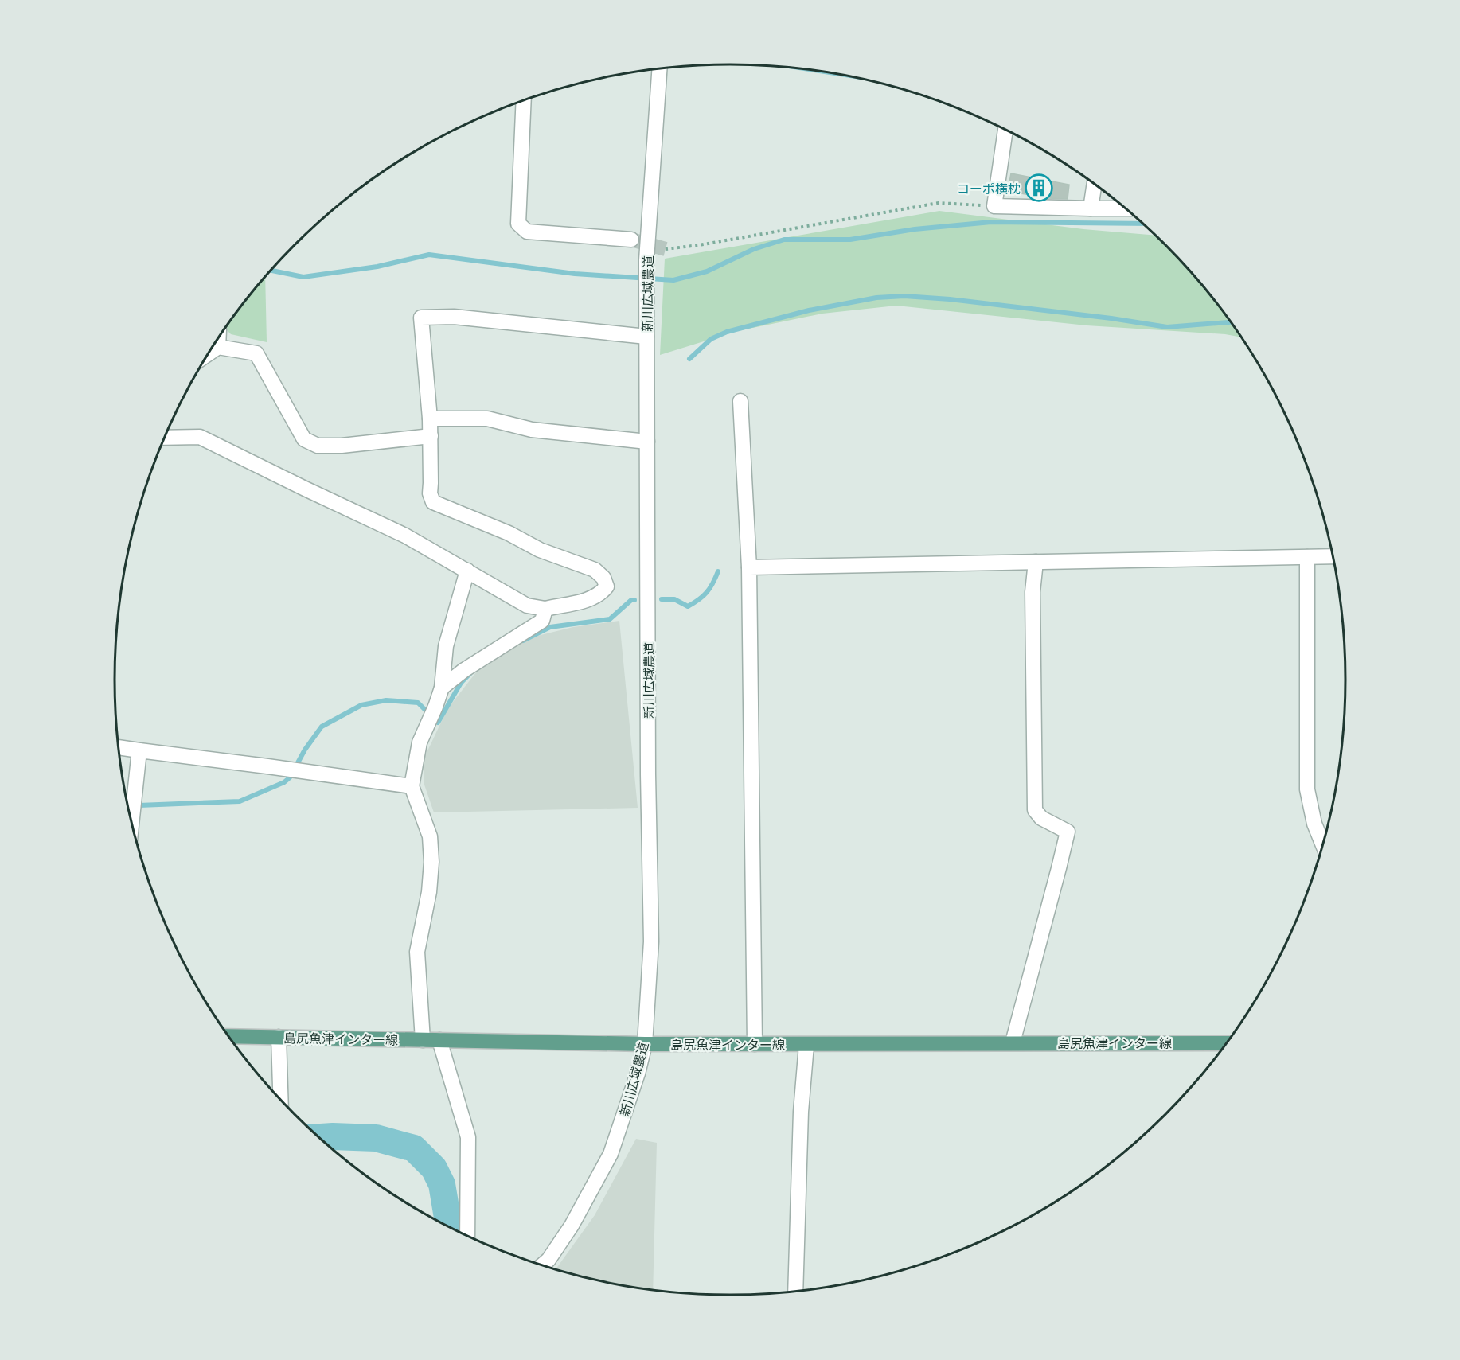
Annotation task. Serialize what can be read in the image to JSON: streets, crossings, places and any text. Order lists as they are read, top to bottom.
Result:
{
  "streets": {
    "main road": ["島尻魚津インター線"],
    "street": ["新川広域農道"]
  },
  "crossings": [
    ["新川広域農道", "島尻魚津インター線"]
  ],
  "places": {
    "building": ["コーポ横枕"]
  }
}
